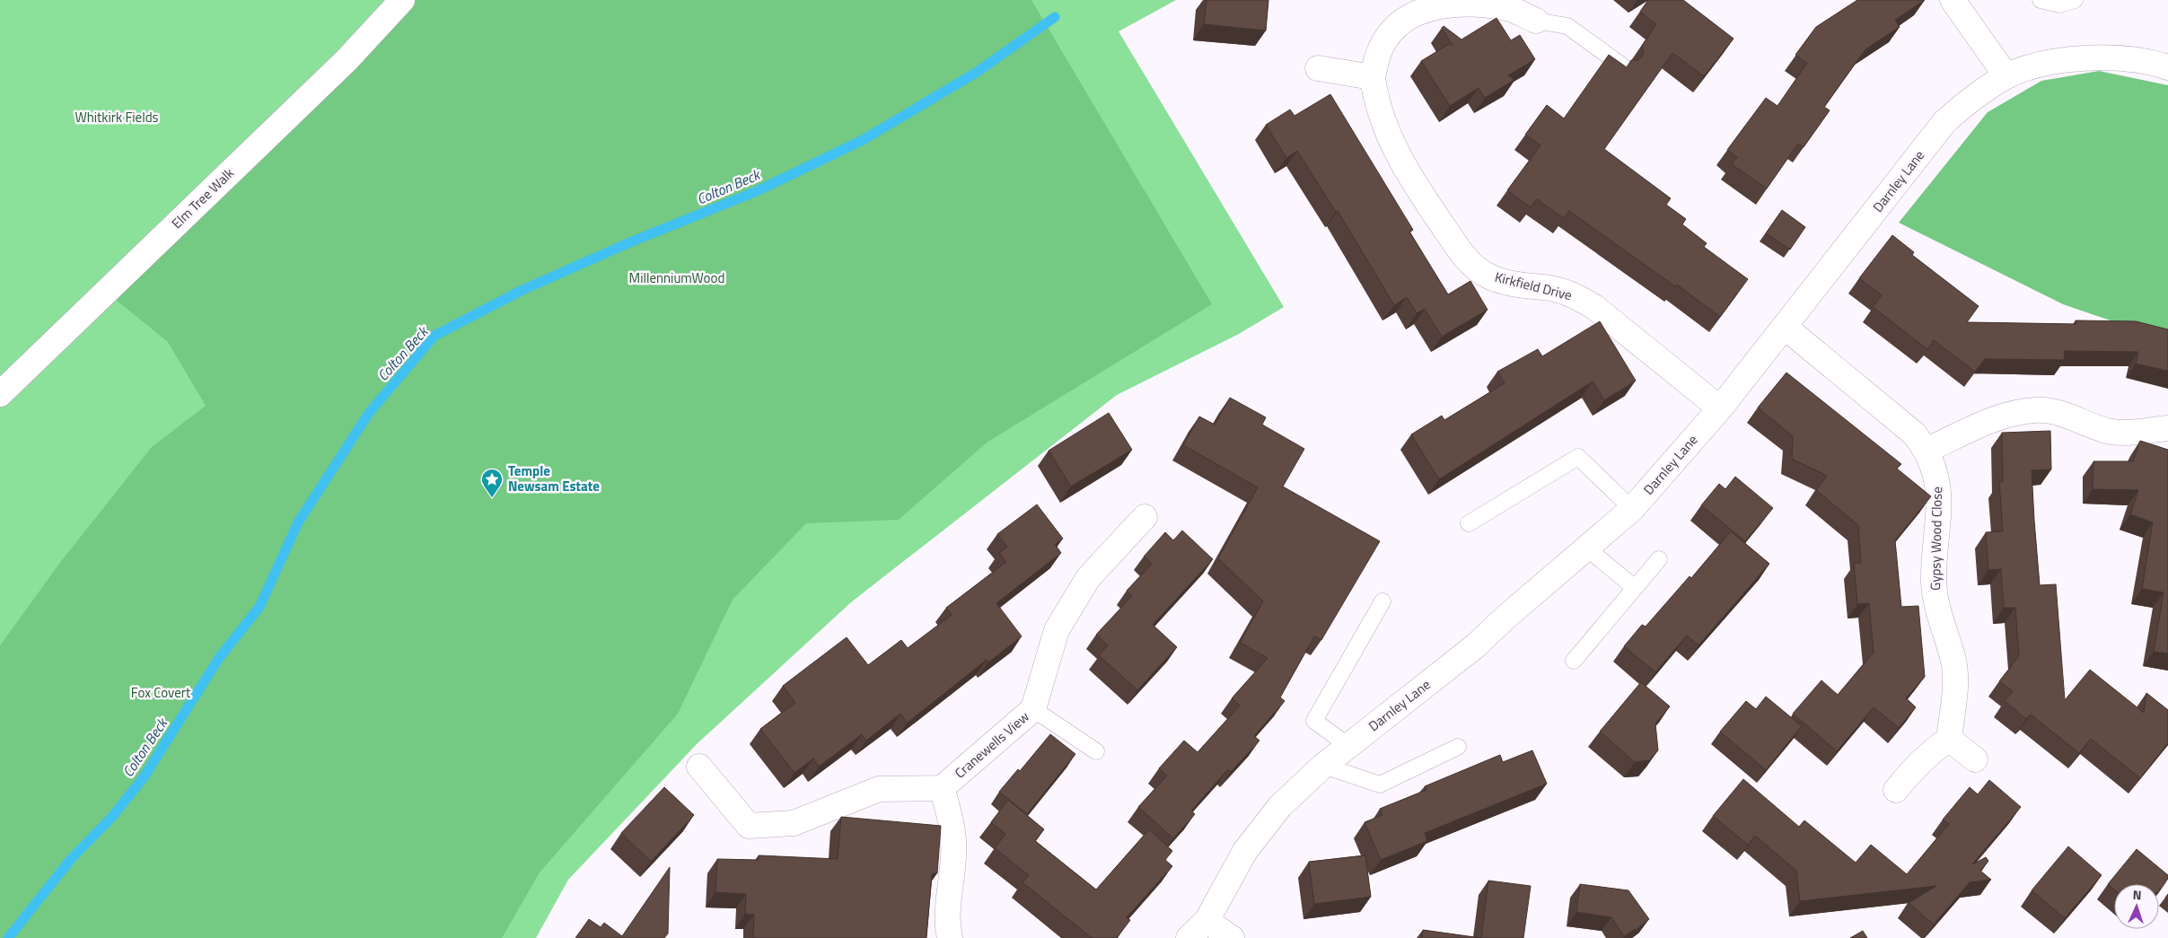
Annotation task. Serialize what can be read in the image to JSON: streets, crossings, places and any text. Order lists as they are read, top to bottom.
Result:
{
  "streets": {
    "street": [
      "Darnley Lane",
      "Elm Tree Walk",
      "Kirkfield Drive",
      "Gypsy Wood Close",
      "Cranewells View"
    ]
  },
  "crossings": [
    ["Darnley Lane", "Kirkfield Drive"],
    ["Darnley Lane", "Gypsy Wood Close"]
  ],
  "water": ["Colton Beck"],
  "parks": ["Whitkirk Fields", "MillenniumWood", "Fox Covert"],
  "places": {
    "place": ["Temple Newsam Estate"]
  },
  "north": "top"
}
